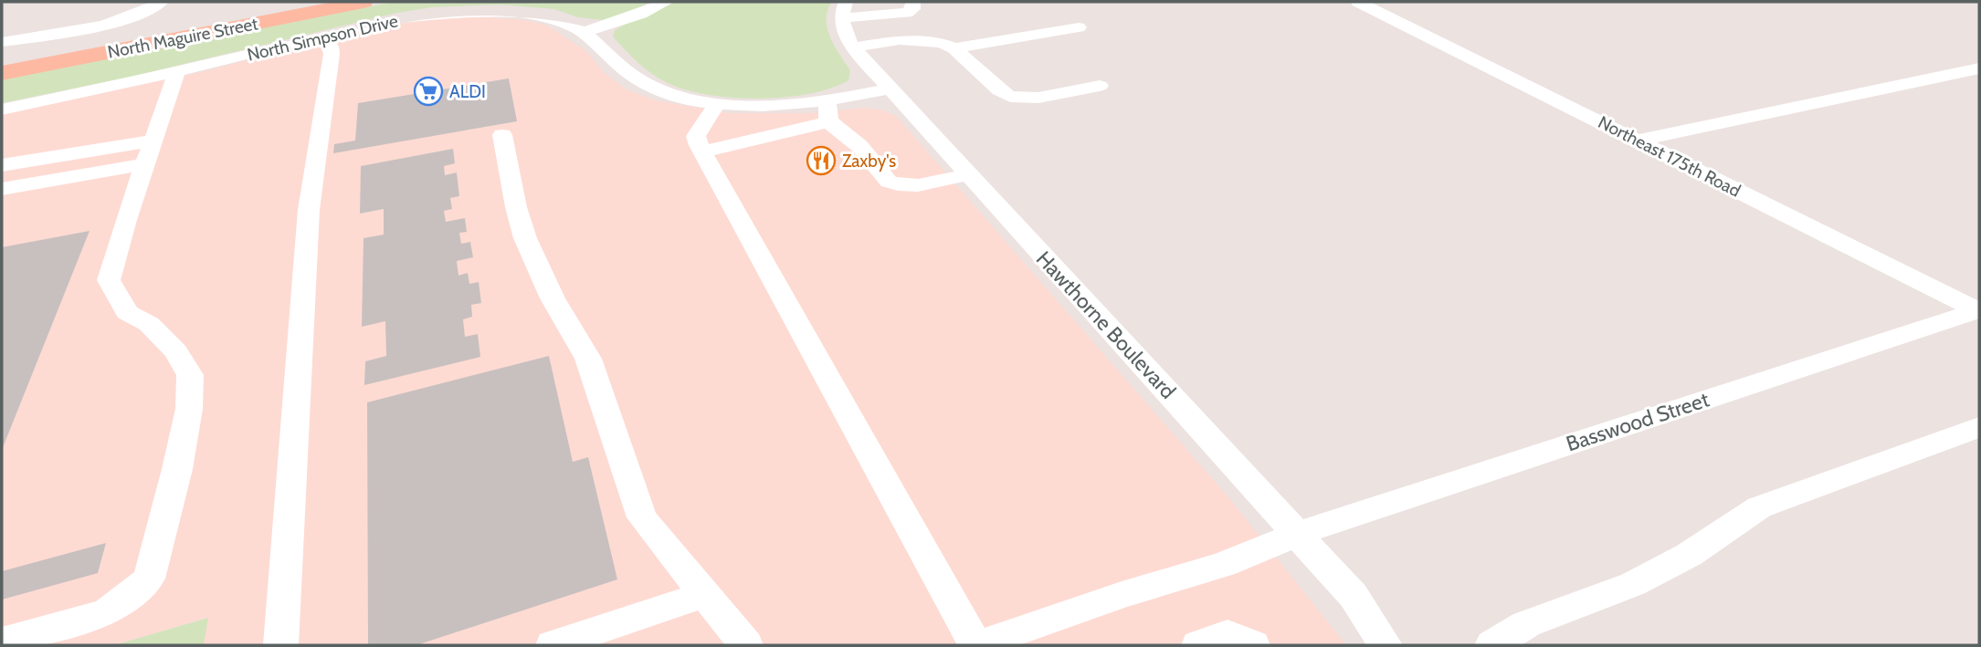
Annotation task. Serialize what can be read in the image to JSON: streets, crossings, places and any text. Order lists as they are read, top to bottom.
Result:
{
  "streets": {
    "main road": ["North Maguire Street"],
    "street": [
      "North Simpson Drive",
      "Northeast 175th Road",
      "Hawthorne Boulevard",
      "Basswood Street"
    ]
  },
  "crossings": [
    ["North Simpson Drive", "Hawthorne Boulevard"],
    ["Northeast 175th Road", "Basswood Street"],
    ["Hawthorne Boulevard", "Basswood Street"]
  ],
  "places": {
    "supermarket": ["ALDI"],
    "restaurant": ["Zaxby's"]
  }
}
